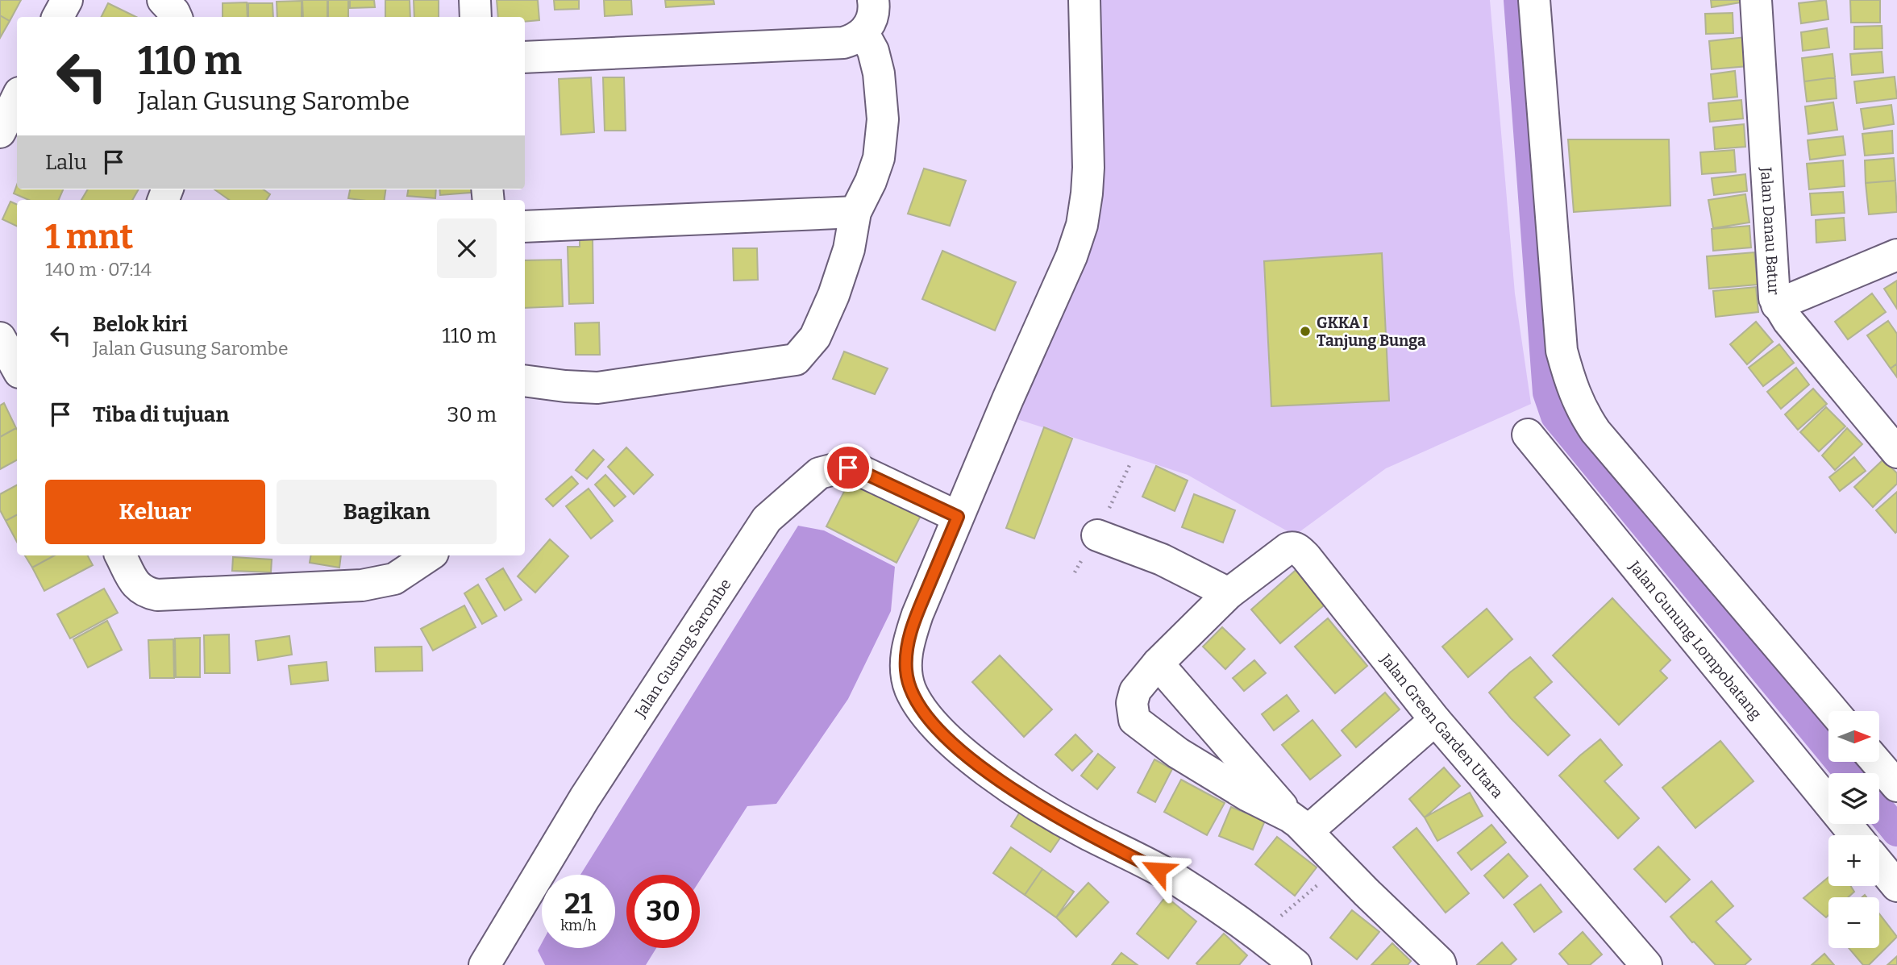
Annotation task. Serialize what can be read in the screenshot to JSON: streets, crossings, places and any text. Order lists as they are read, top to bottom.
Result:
{
  "streets": {
    "street": [
      "Jalan Danau Batur",
      "Jalan Gunung Lompobatang",
      "Jalan Gusung Sarombe",
      "Jalan Green Garden Utara"
    ]
  },
  "places": ["GKKA I Tanjung Bunga"],
  "north": "right",
  "page": {
    "turn": ["110 m", "Jalan Gusung Sarombe"],
    "then": "Lalu",
    "heading": ["1 mnt", "140 m · 07:14"],
    "list": [
      {
        "name": "Belok kiri",
        "note": "Jalan Gusung Sarombe",
        "value": "110 m"
      },
      {
        "name": "Tiba di tujuan",
        "value": "30 m"
      }
    ],
    "buttons": ["Keluar", "Bagikan"],
    "map_buttons": ["+", "−"],
    "speed": "21 km/h",
    "limit": "30"
  }
}
